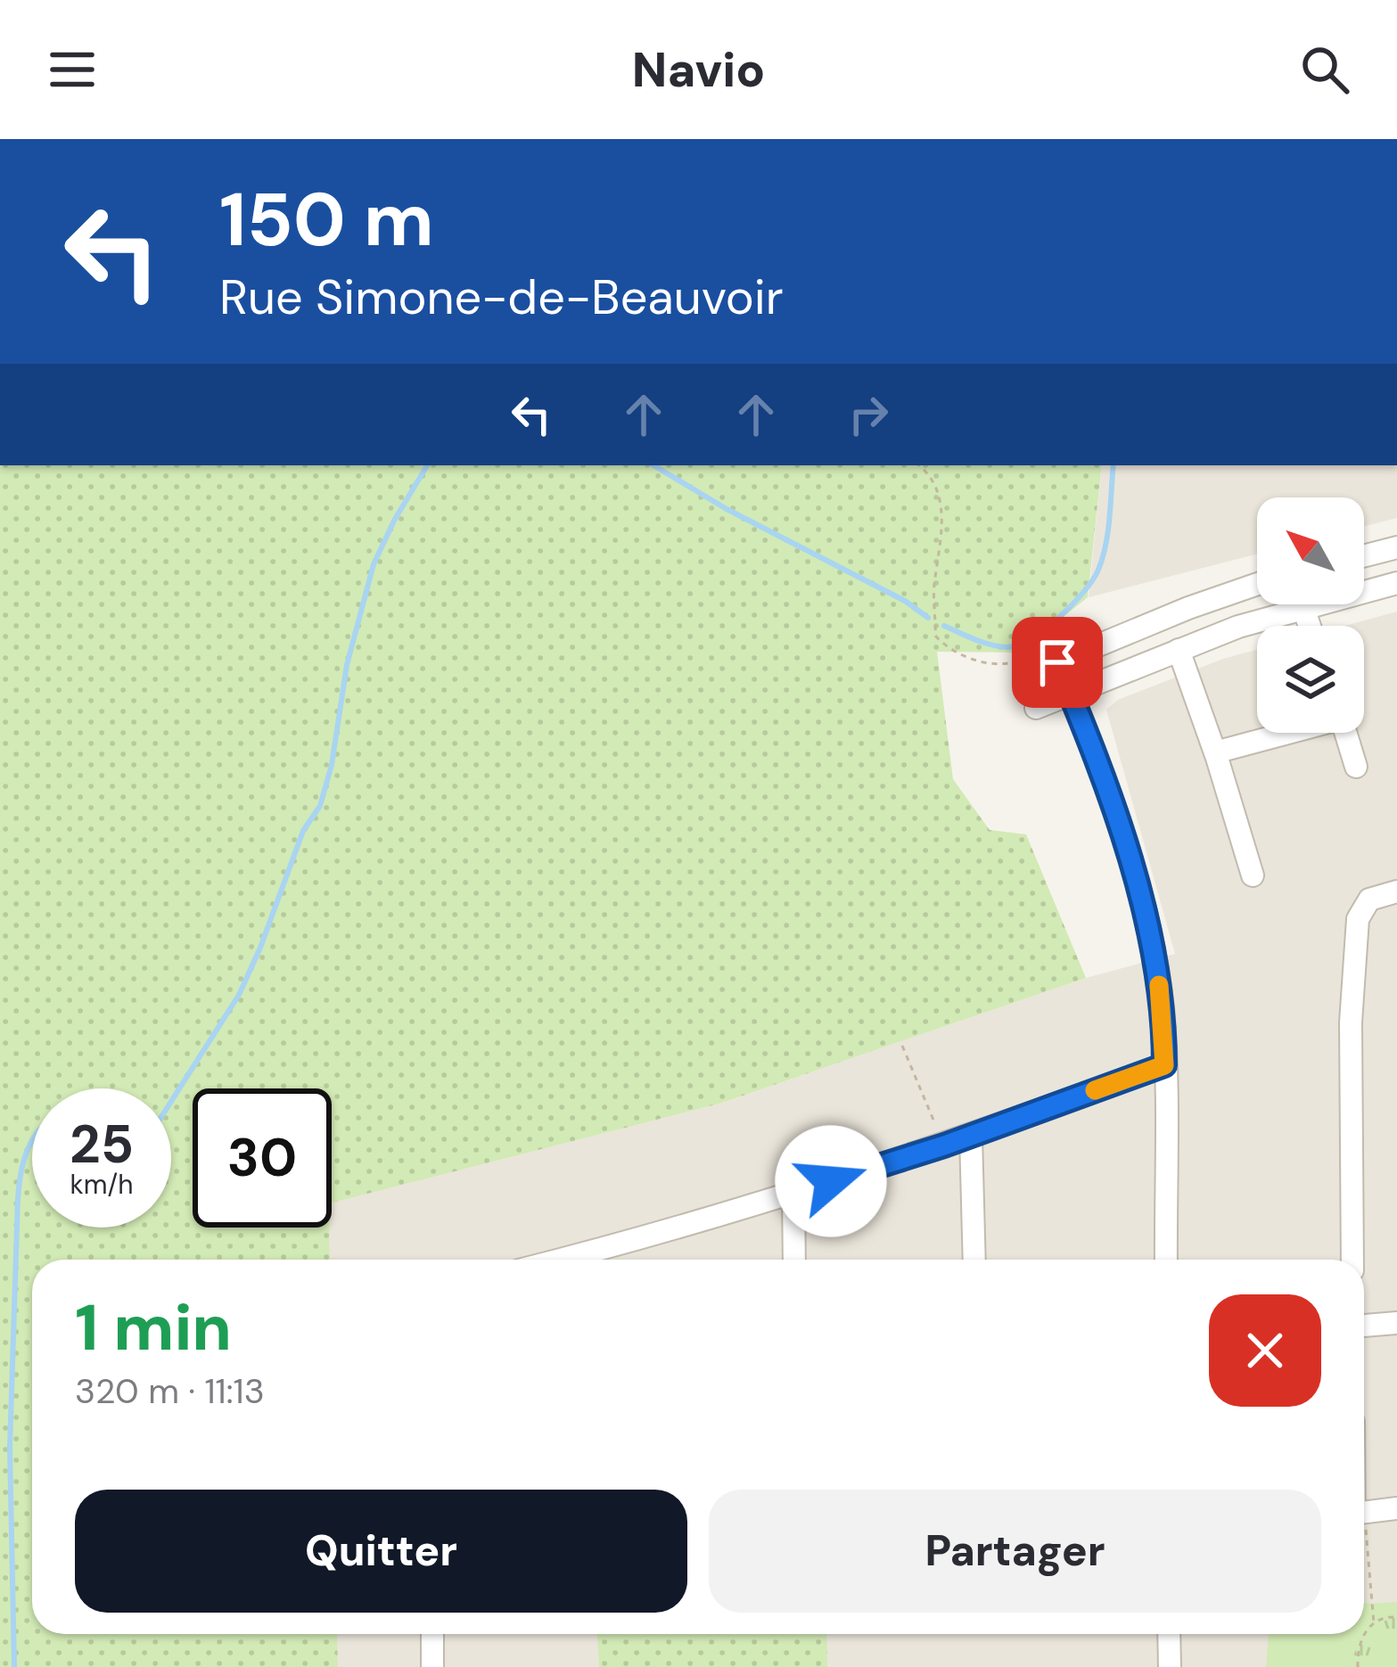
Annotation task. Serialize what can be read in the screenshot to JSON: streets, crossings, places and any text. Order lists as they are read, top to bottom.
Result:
{
  "north": "top left",
  "page": {
    "header": "Navio",
    "turn": ["150 m", "Rue Simone-de-Beauvoir"],
    "speed": "25 km/h",
    "limit": "30",
    "heading": ["1 min", "320 m · 11:13"],
    "buttons": ["Quitter", "Partager"]
  }
}
